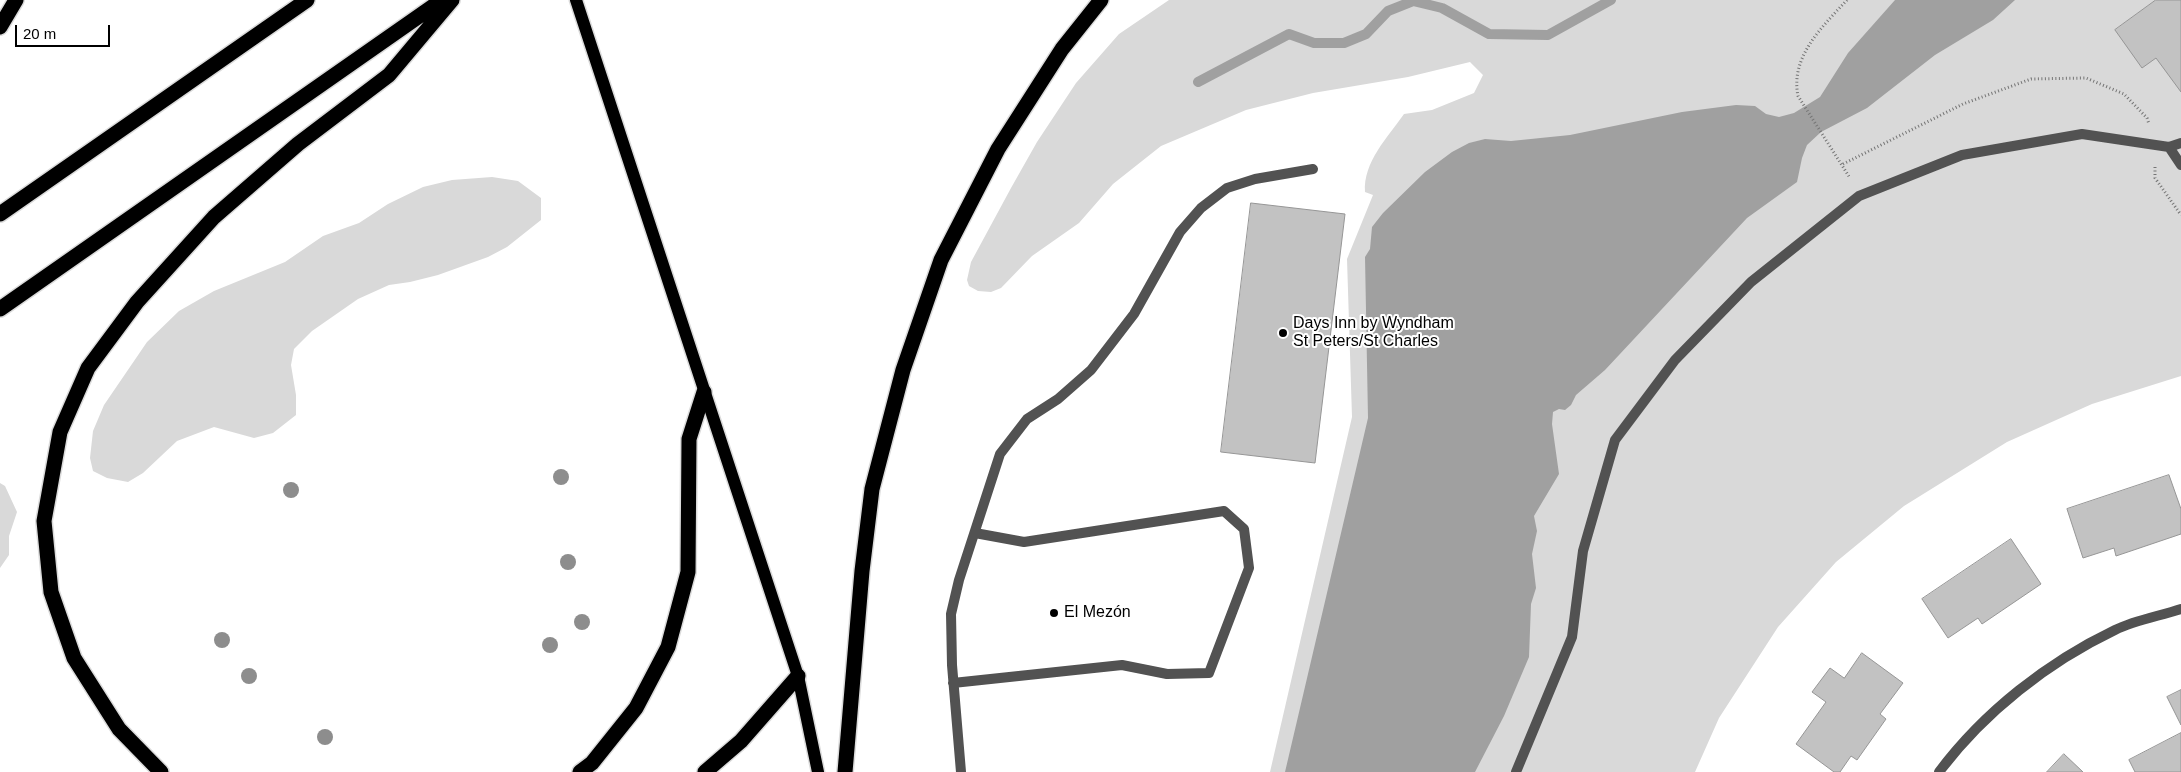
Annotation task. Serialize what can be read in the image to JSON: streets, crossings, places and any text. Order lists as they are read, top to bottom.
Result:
{
  "places": ["Days Inn by Wyndham St Peters/St Charles", "El Mezón"],
  "scale_bar": "20 m"
}
